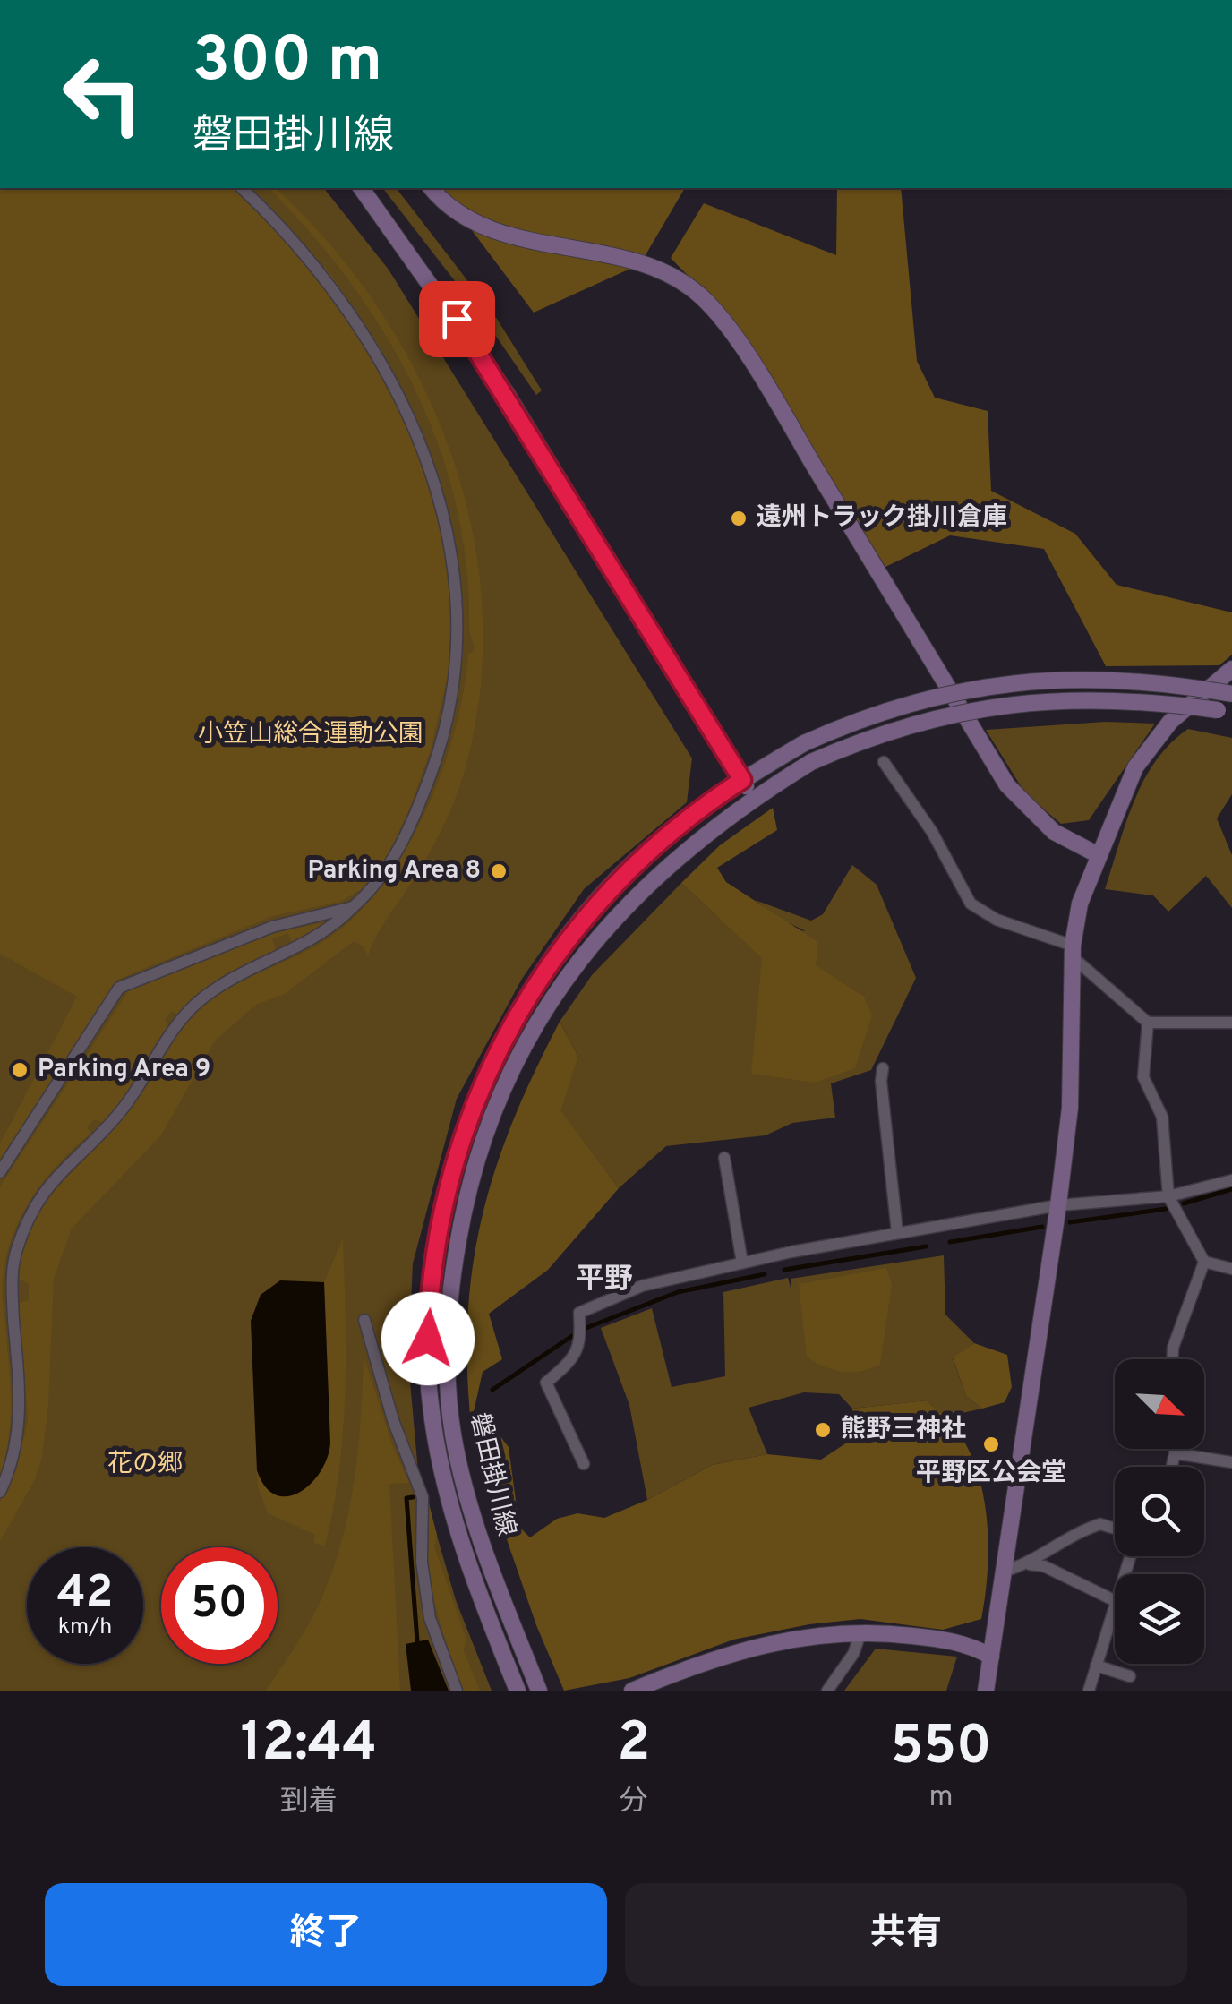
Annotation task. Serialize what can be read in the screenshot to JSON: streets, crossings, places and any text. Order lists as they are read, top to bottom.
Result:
{
  "streets": {
    "main road": ["磐田掛川線"]
  },
  "districts": ["平野"],
  "parks": ["小笠山総合運動公園", "花の郷"],
  "places": [
    "遠州トラック掛川倉庫",
    "Parking Area 8",
    "Parking Area 9",
    "熊野三神社",
    "平野区公会堂"
  ],
  "north": "bottom right",
  "page": {
    "turn": ["300 m", "磐田掛川線"],
    "speed": "42 km/h",
    "limit": "50",
    "eta": [
      "12:44",
      "到着",
      "2",
      "分",
      "550",
      "m"
    ],
    "buttons": ["終了", "共有"]
  }
}
